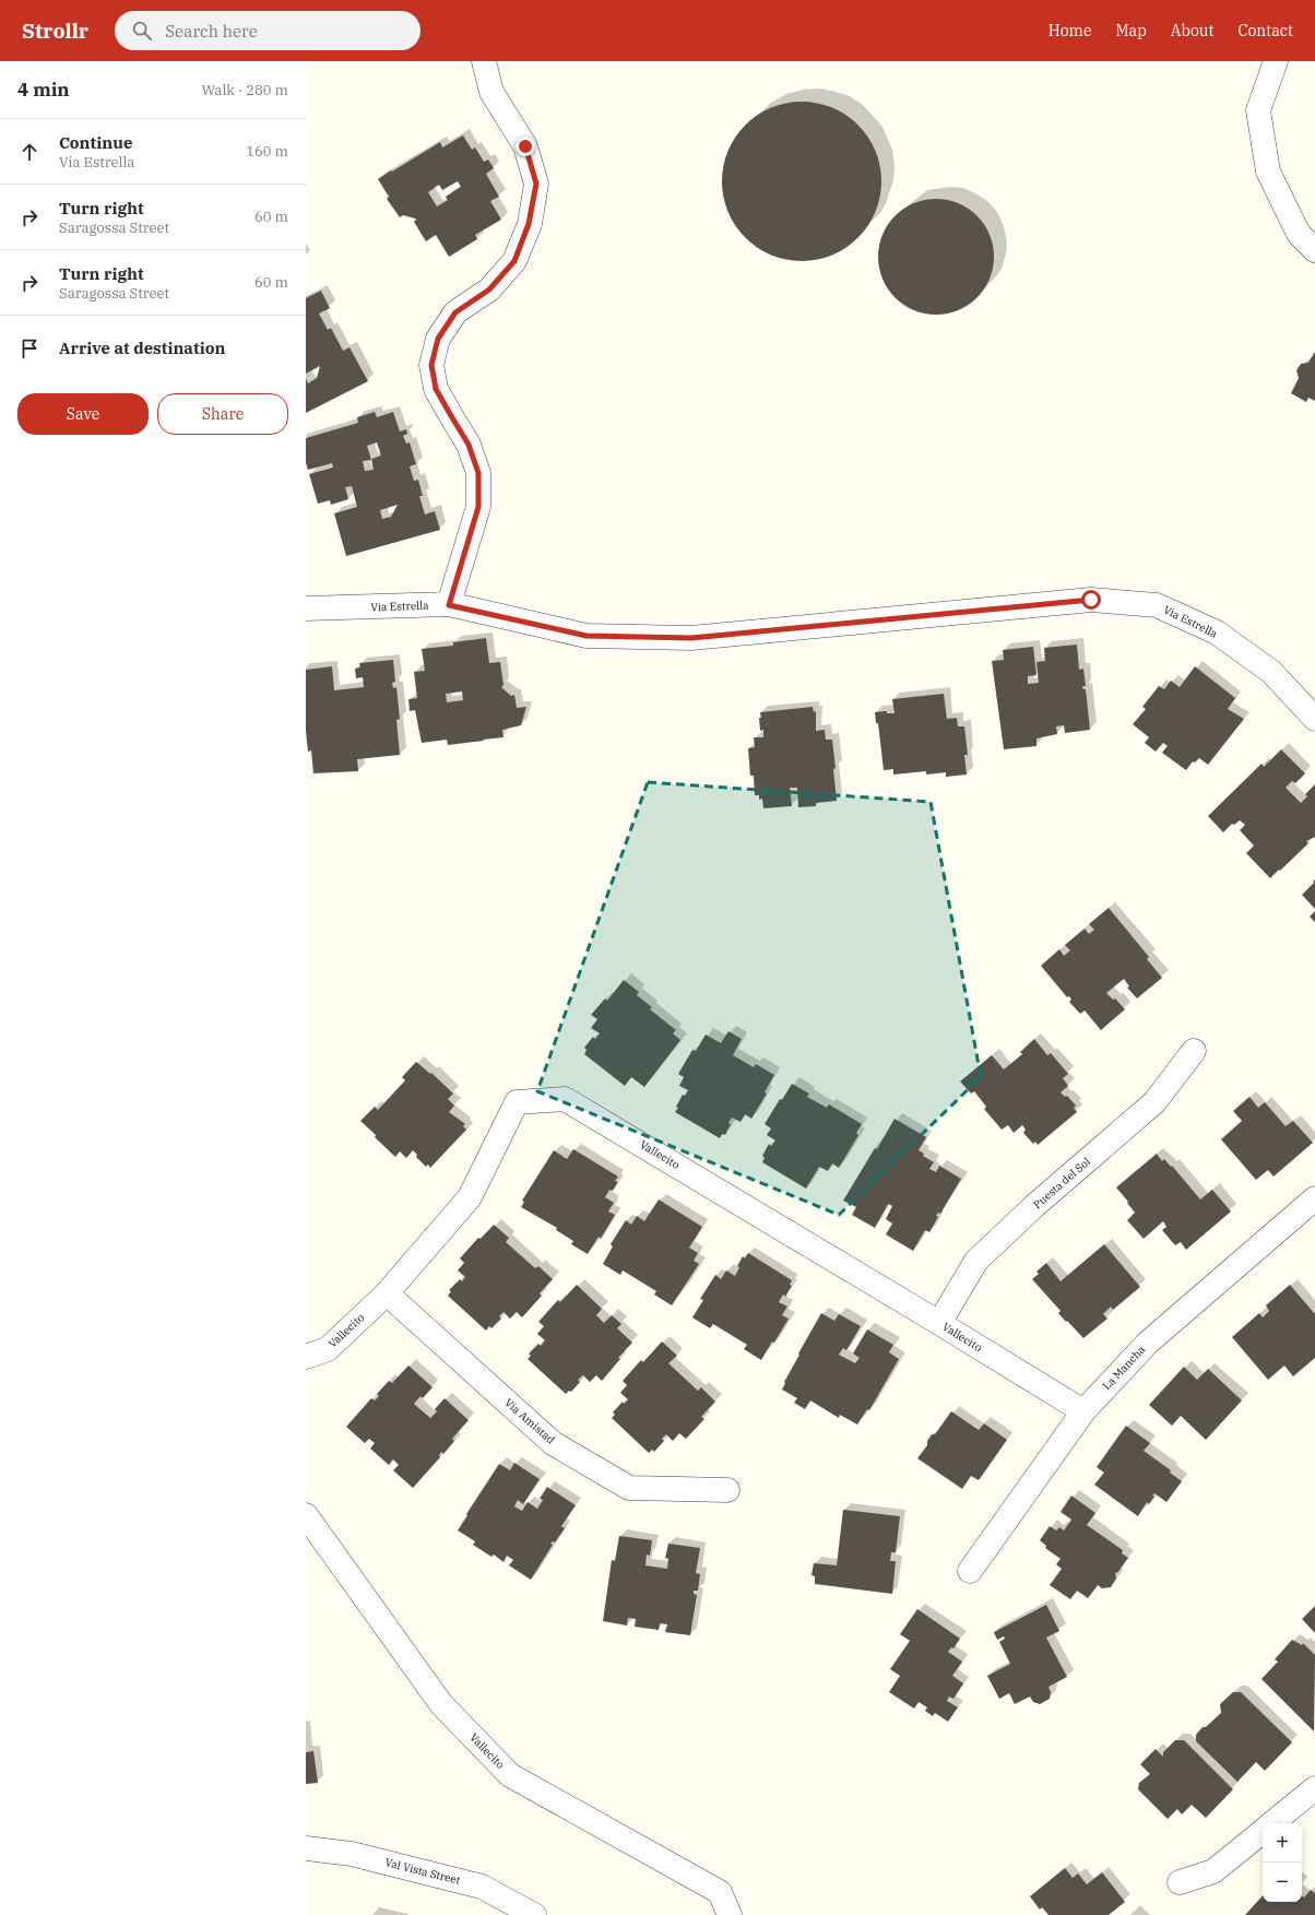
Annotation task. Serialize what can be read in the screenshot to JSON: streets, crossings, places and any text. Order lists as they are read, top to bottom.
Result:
{
  "streets": {
    "street": [
      "Via Estrella",
      "Vallecito",
      "Puesta del Sol",
      "La Mancha",
      "Via Amistad",
      "Val Vista Street"
    ]
  },
  "crossings": [
    ["Vallecito", "Puesta del Sol"],
    ["Vallecito", "La Mancha"],
    ["Vallecito", "Via Amistad"]
  ],
  "page": {
    "header": "Strollr",
    "search": "Search here",
    "nav": [
      "Home",
      "Map",
      "About",
      "Contact"
    ],
    "heading": ["4 min", "Walk · 280 m"],
    "list": [
      ["Continue", "Via Estrella", "160 m"],
      ["Turn right", "Saragossa Street", "60 m"],
      ["Turn right", "Saragossa Street", "60 m"],
      "Arrive at destination"
    ],
    "buttons": ["Save", "Share"],
    "map_buttons": ["+", "−"]
  }
}
